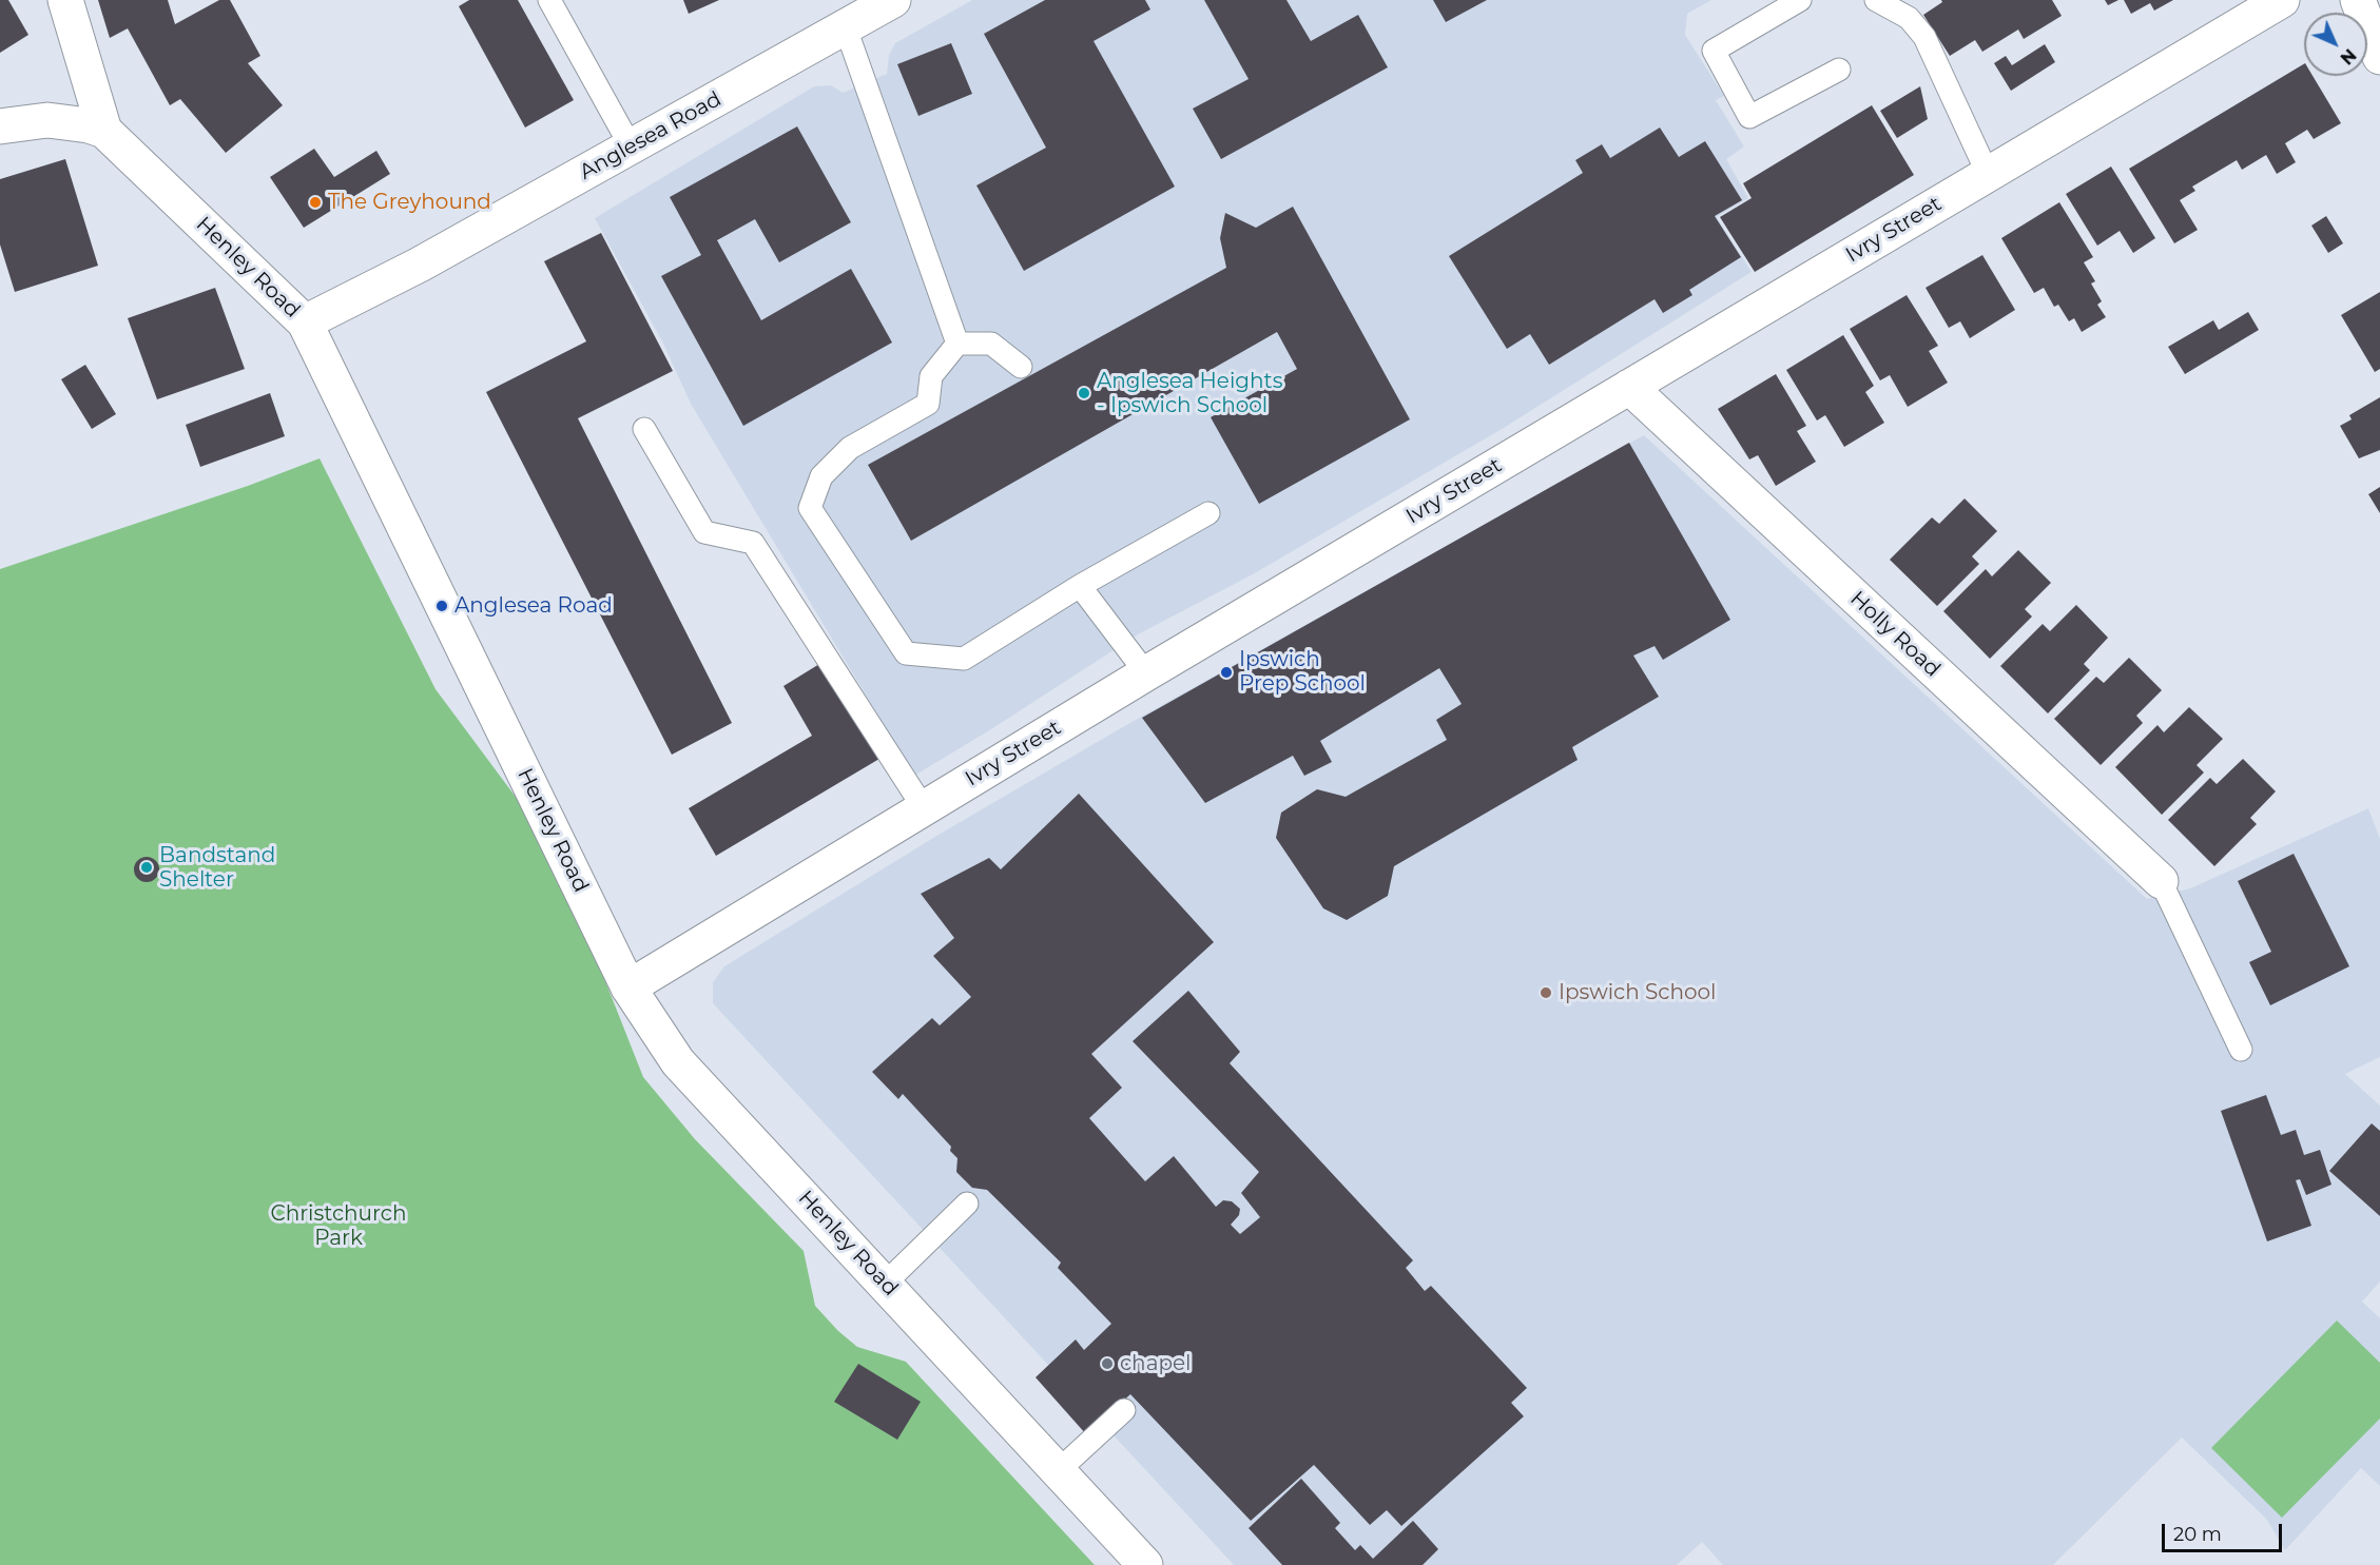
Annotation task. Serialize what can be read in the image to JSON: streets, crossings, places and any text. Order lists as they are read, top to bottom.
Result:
{
  "streets": {
    "street": [
      "Anglesea Road",
      "Ivry Street",
      "Henley Road",
      "Holly Road"
    ]
  },
  "crossings": [
    ["Anglesea Road", "Henley Road"],
    ["Ivry Street", "Henley Road"],
    ["Ivry Street", "Holly Road"]
  ],
  "parks": ["Christchurch Park"],
  "places": [
    "The Greyhound",
    "Anglesea Heights - Ipswich School",
    "Anglesea Road",
    "Ipswich Prep School",
    "Bandstand Shelter",
    "Ipswich School",
    "chapel"
  ],
  "scale_bar": "20 m",
  "north": "bottom right"
}
